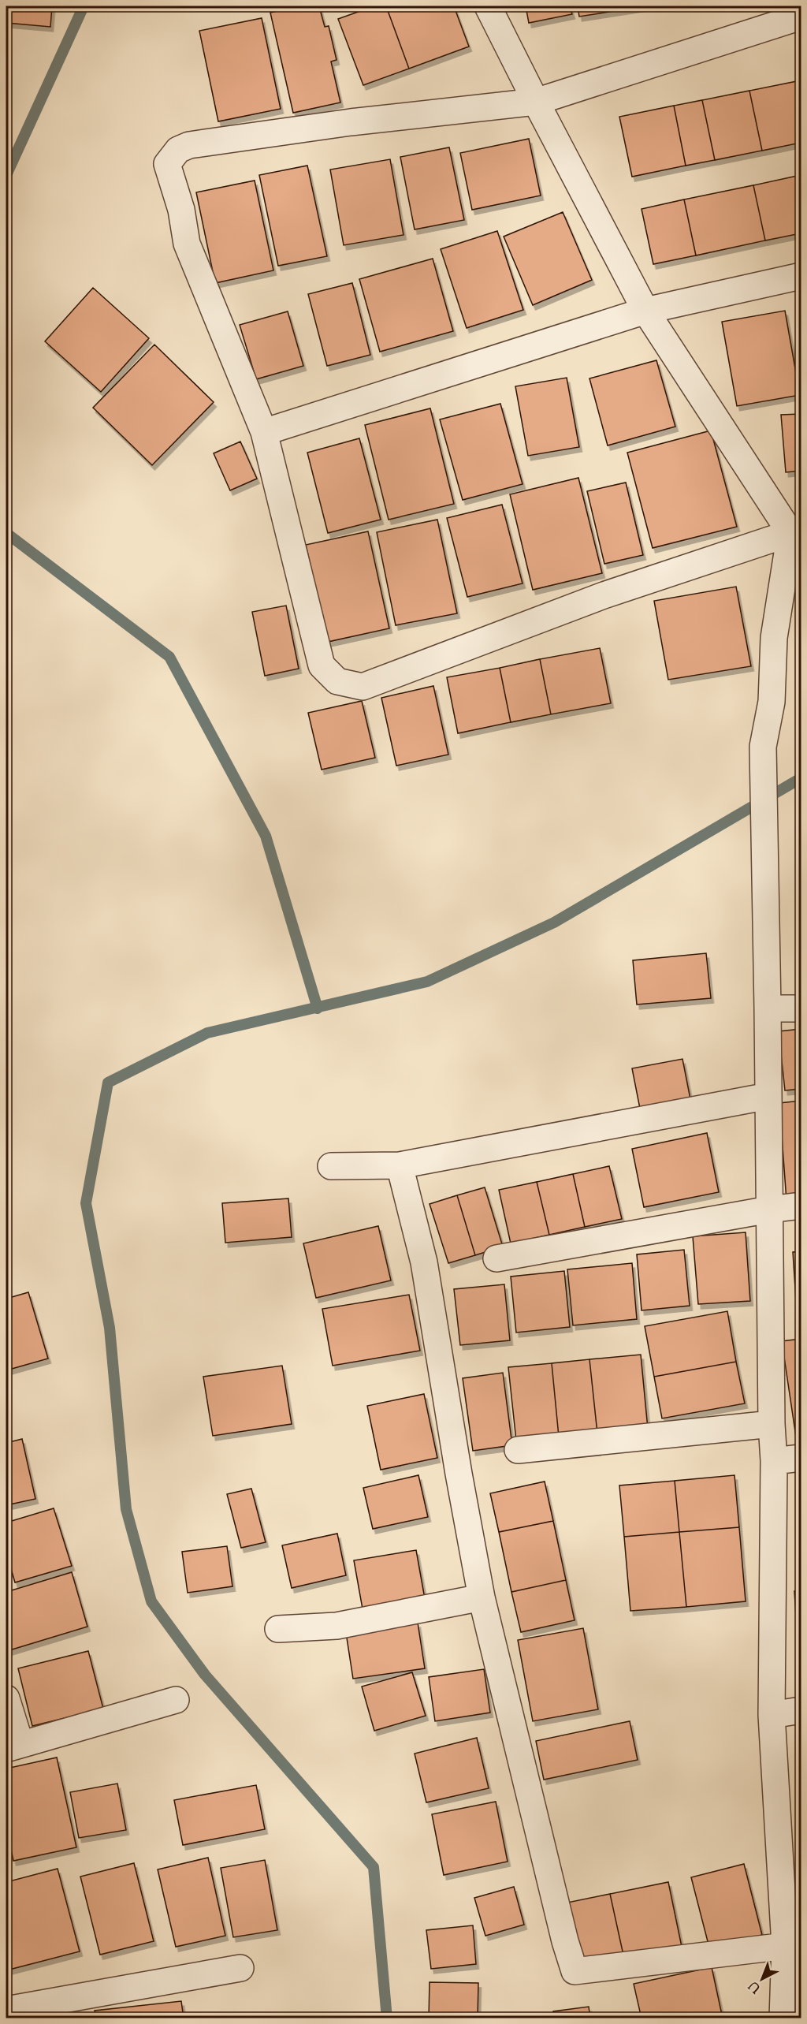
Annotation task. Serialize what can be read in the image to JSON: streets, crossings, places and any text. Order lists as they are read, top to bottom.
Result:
{
  "north": "bottom left"
}
